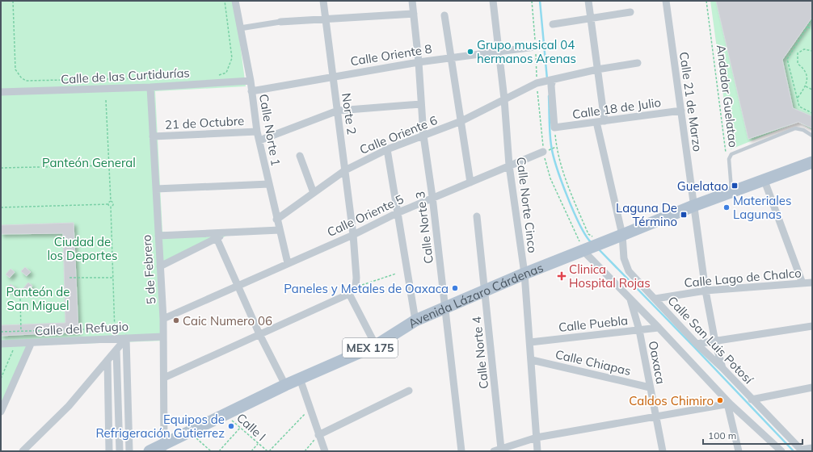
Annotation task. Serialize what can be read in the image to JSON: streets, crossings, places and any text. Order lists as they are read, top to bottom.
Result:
{
  "streets": {
    "main road": ["Avenida Lázaro Cárdenas", "MEX 175"],
    "street": [
      "Calle Oriente 8",
      "Calle de las Curtidurías",
      "Calle 21 de Marzo",
      "Calle 18 de Julio",
      "Norte 2",
      "21 de Octubre",
      "Calle Norte 1",
      "Calle Oriente 6",
      "Calle Norte Cinco",
      "Calle Oriente 5",
      "Calle Norte 3",
      "5 de Febrero",
      "Calle Lago de Chalco",
      "Calle Puebla",
      "Calle del Refugio",
      "Calle San Luis Potosí",
      "Calle Norte 4",
      "Calle Chiapas",
      "Oaxaca"
    ],
    "path": ["Andador Guelatao", "Calle I"]
  },
  "crossings": [
    ["Calle Oriente 8", "Norte 2"],
    ["Calle Oriente 8", "Calle Norte 1"],
    ["Calle Oriente 8", "Calle Norte Cinco"],
    ["Calle Oriente 8", "Calle Norte 3"],
    ["Calle de las Curtidurías", "Calle Norte 1"],
    ["Calle de las Curtidurías", "5 de Febrero"],
    ["Calle 21 de Marzo", "Calle 18 de Julio"],
    ["Calle 21 de Marzo", "Calle Lago de Chalco"],
    ["Calle 21 de Marzo", "Avenida Lázaro Cárdenas"],
    ["Calle 21 de Marzo", "Calle San Luis Potosí"],
    ["Calle 18 de Julio", "Calle San Luis Potosí"],
    ["Norte 2", "Calle Oriente 6"],
    ["Norte 2", "Calle Oriente 5"],
    ["21 de Octubre", "Calle Norte 1"],
    ["21 de Octubre", "5 de Febrero"],
    ["Calle Norte 1", "Calle Oriente 6"],
    ["Calle Norte 1", "Calle Oriente 5"],
    ["Calle Oriente 6", "Calle Norte Cinco"],
    ["Calle Oriente 6", "Calle Norte 3"],
    ["Calle Norte Cinco", "Calle Oriente 5"],
    ["Calle Norte Cinco", "Avenida Lázaro Cárdenas"],
    ["Calle Norte Cinco", "Calle Puebla"],
    ["Calle Norte Cinco", "Calle Chiapas"],
    ["Calle Oriente 5", "Calle Norte 3"],
    ["Calle Oriente 5", "5 de Febrero"],
    ["Calle Norte 3", "Avenida Lázaro Cárdenas"],
    ["5 de Febrero", "Avenida Lázaro Cárdenas"],
    ["5 de Febrero", "Calle del Refugio"],
    ["Calle Lago de Chalco", "Calle San Luis Potosí"],
    ["Avenida Lázaro Cárdenas", "Calle San Luis Potosí"],
    ["Avenida Lázaro Cárdenas", "Calle Norte 4"],
    ["Avenida Lázaro Cárdenas", "Calle I"],
    ["Calle Puebla", "Oaxaca"],
    ["Calle Chiapas", "Oaxaca"]
  ],
  "parks": ["Panteón General", "Ciudad de los Deportes", "Panteón de San Miguel"],
  "places": {
    "other": [
      "Grupo musical 04 hermanos Arenas",
      "Materiales Lagunas",
      "Paneles y Metales de Oaxaca",
      "Caic Numero 06",
      "Caldos Chimiro",
      "Equipos de Refrigeración Gutierrez"
    ],
    "transit": ["Guelatao", "Laguna De Término"],
    "health": ["Clinica Hospital Rojas"]
  },
  "scale_bar": "100 m"
}
